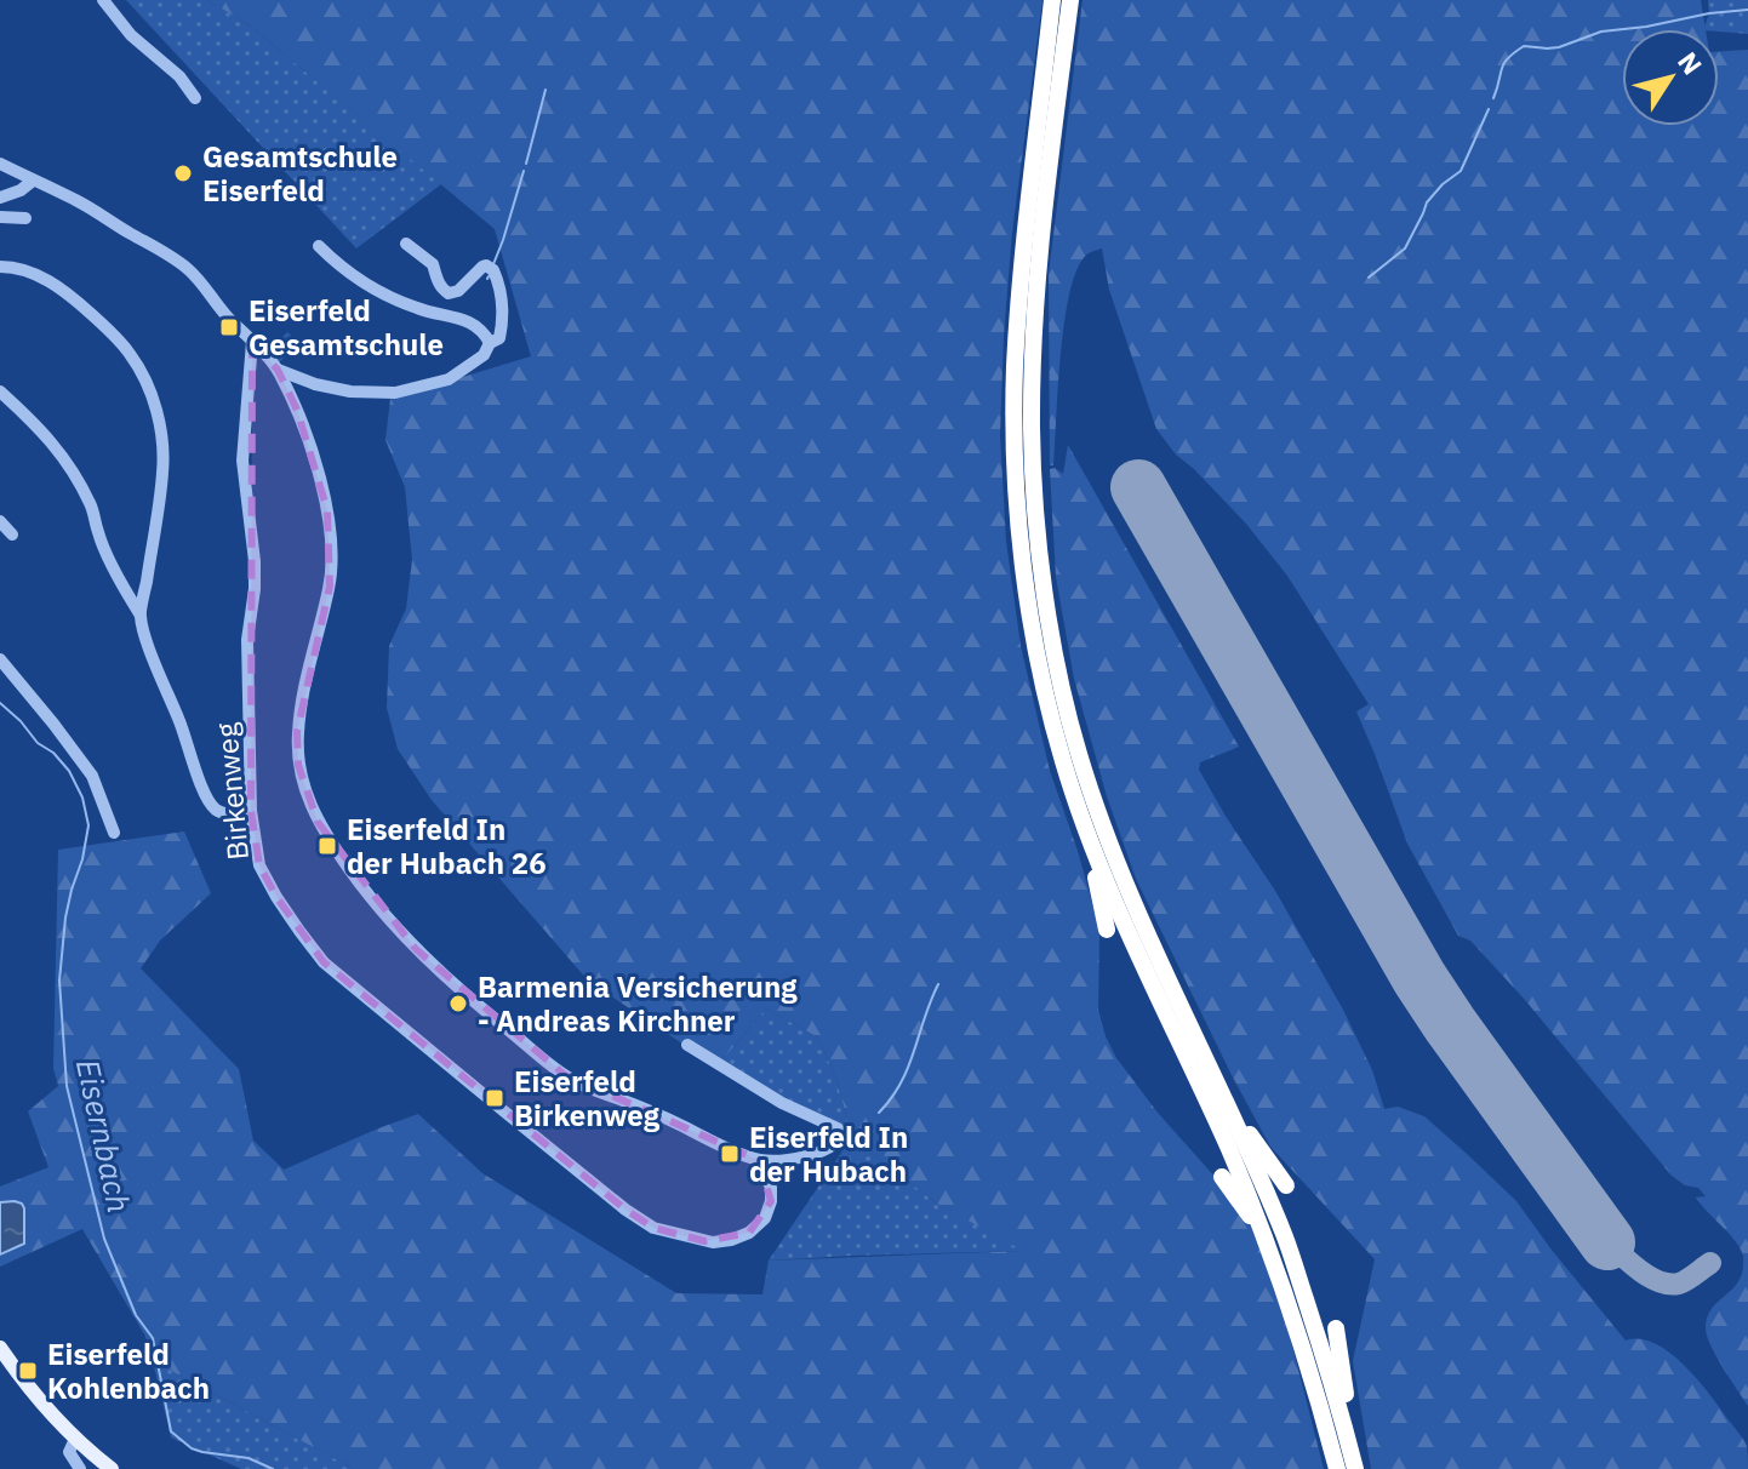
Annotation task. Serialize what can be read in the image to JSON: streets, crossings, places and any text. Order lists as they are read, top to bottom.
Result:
{
  "streets": {
    "street": ["Birkenweg"]
  },
  "water": ["Eisernbach"],
  "places": {
    "other": ["Gesamtschule Eiserfeld", "Barmenia Versicherung - Andreas Kirchner"],
    "transit": [
      "Eiserfeld Gesamtschule",
      "Eiserfeld In der Hubach 26",
      "Eiserfeld Birkenweg",
      "Eiserfeld In der Hubach",
      "Eiserfeld Kohlenbach"
    ]
  },
  "north": "top right"
}
